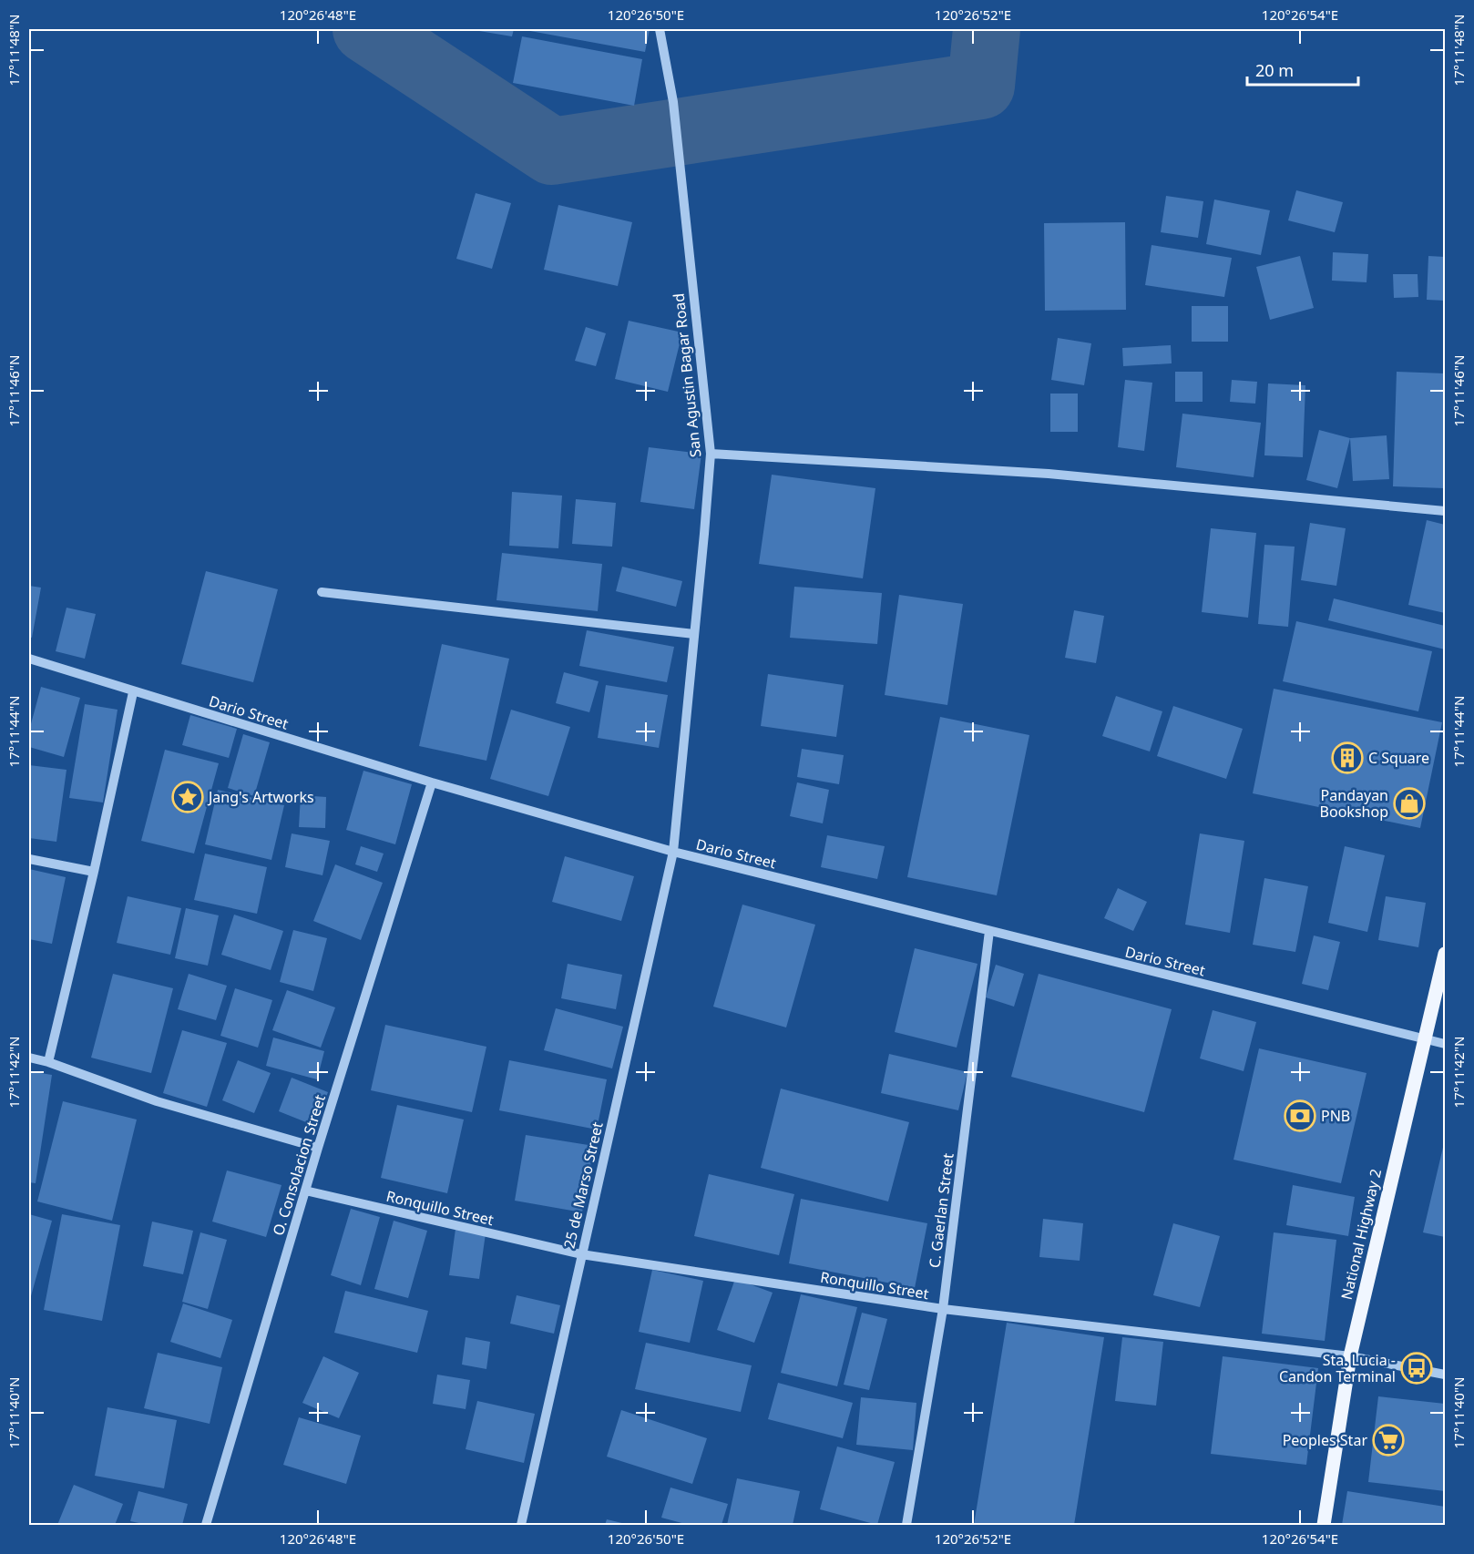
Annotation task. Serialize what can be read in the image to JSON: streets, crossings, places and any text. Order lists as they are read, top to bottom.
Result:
{
  "streets": {
    "main road": ["National Highway 2"],
    "street": [
      "San Agustin Bagar Road",
      "Dario Street",
      "O. Consolacion Street",
      "25 de Marso Street",
      "Ronquillo Street",
      "C. Gaerlan Street"
    ]
  },
  "crossings": [
    ["San Agustin Bagar Road", "Dario Street"],
    ["San Agustin Bagar Road", "25 de Marso Street"],
    ["Dario Street", "O. Consolacion Street"],
    ["Dario Street", "25 de Marso Street"],
    ["Dario Street", "C. Gaerlan Street"],
    ["Dario Street", "National Highway 2"],
    ["O. Consolacion Street", "Ronquillo Street"],
    ["25 de Marso Street", "Ronquillo Street"],
    ["Ronquillo Street", "C. Gaerlan Street"],
    ["Ronquillo Street", "National Highway 2"]
  ],
  "places": {
    "building": ["C Square"],
    "place": ["Jang's Artworks"],
    "shop": ["Pandayan Bookshop"],
    "bank": ["PNB"],
    "bus stop": ["Sta. Lucia - Candon Terminal"],
    "supermarket": ["Peoples Star"]
  },
  "scale_bar": "20 m",
  "coordinates": [
    "120°26'48\"E",
    "120°26'50\"E",
    "120°26'52\"E",
    "120°26'54\"E",
    "17°11'48\"N",
    "17°11'46\"N",
    "17°11'44\"N",
    "17°11'42\"N",
    "17°11'40\"N"
  ]
}
